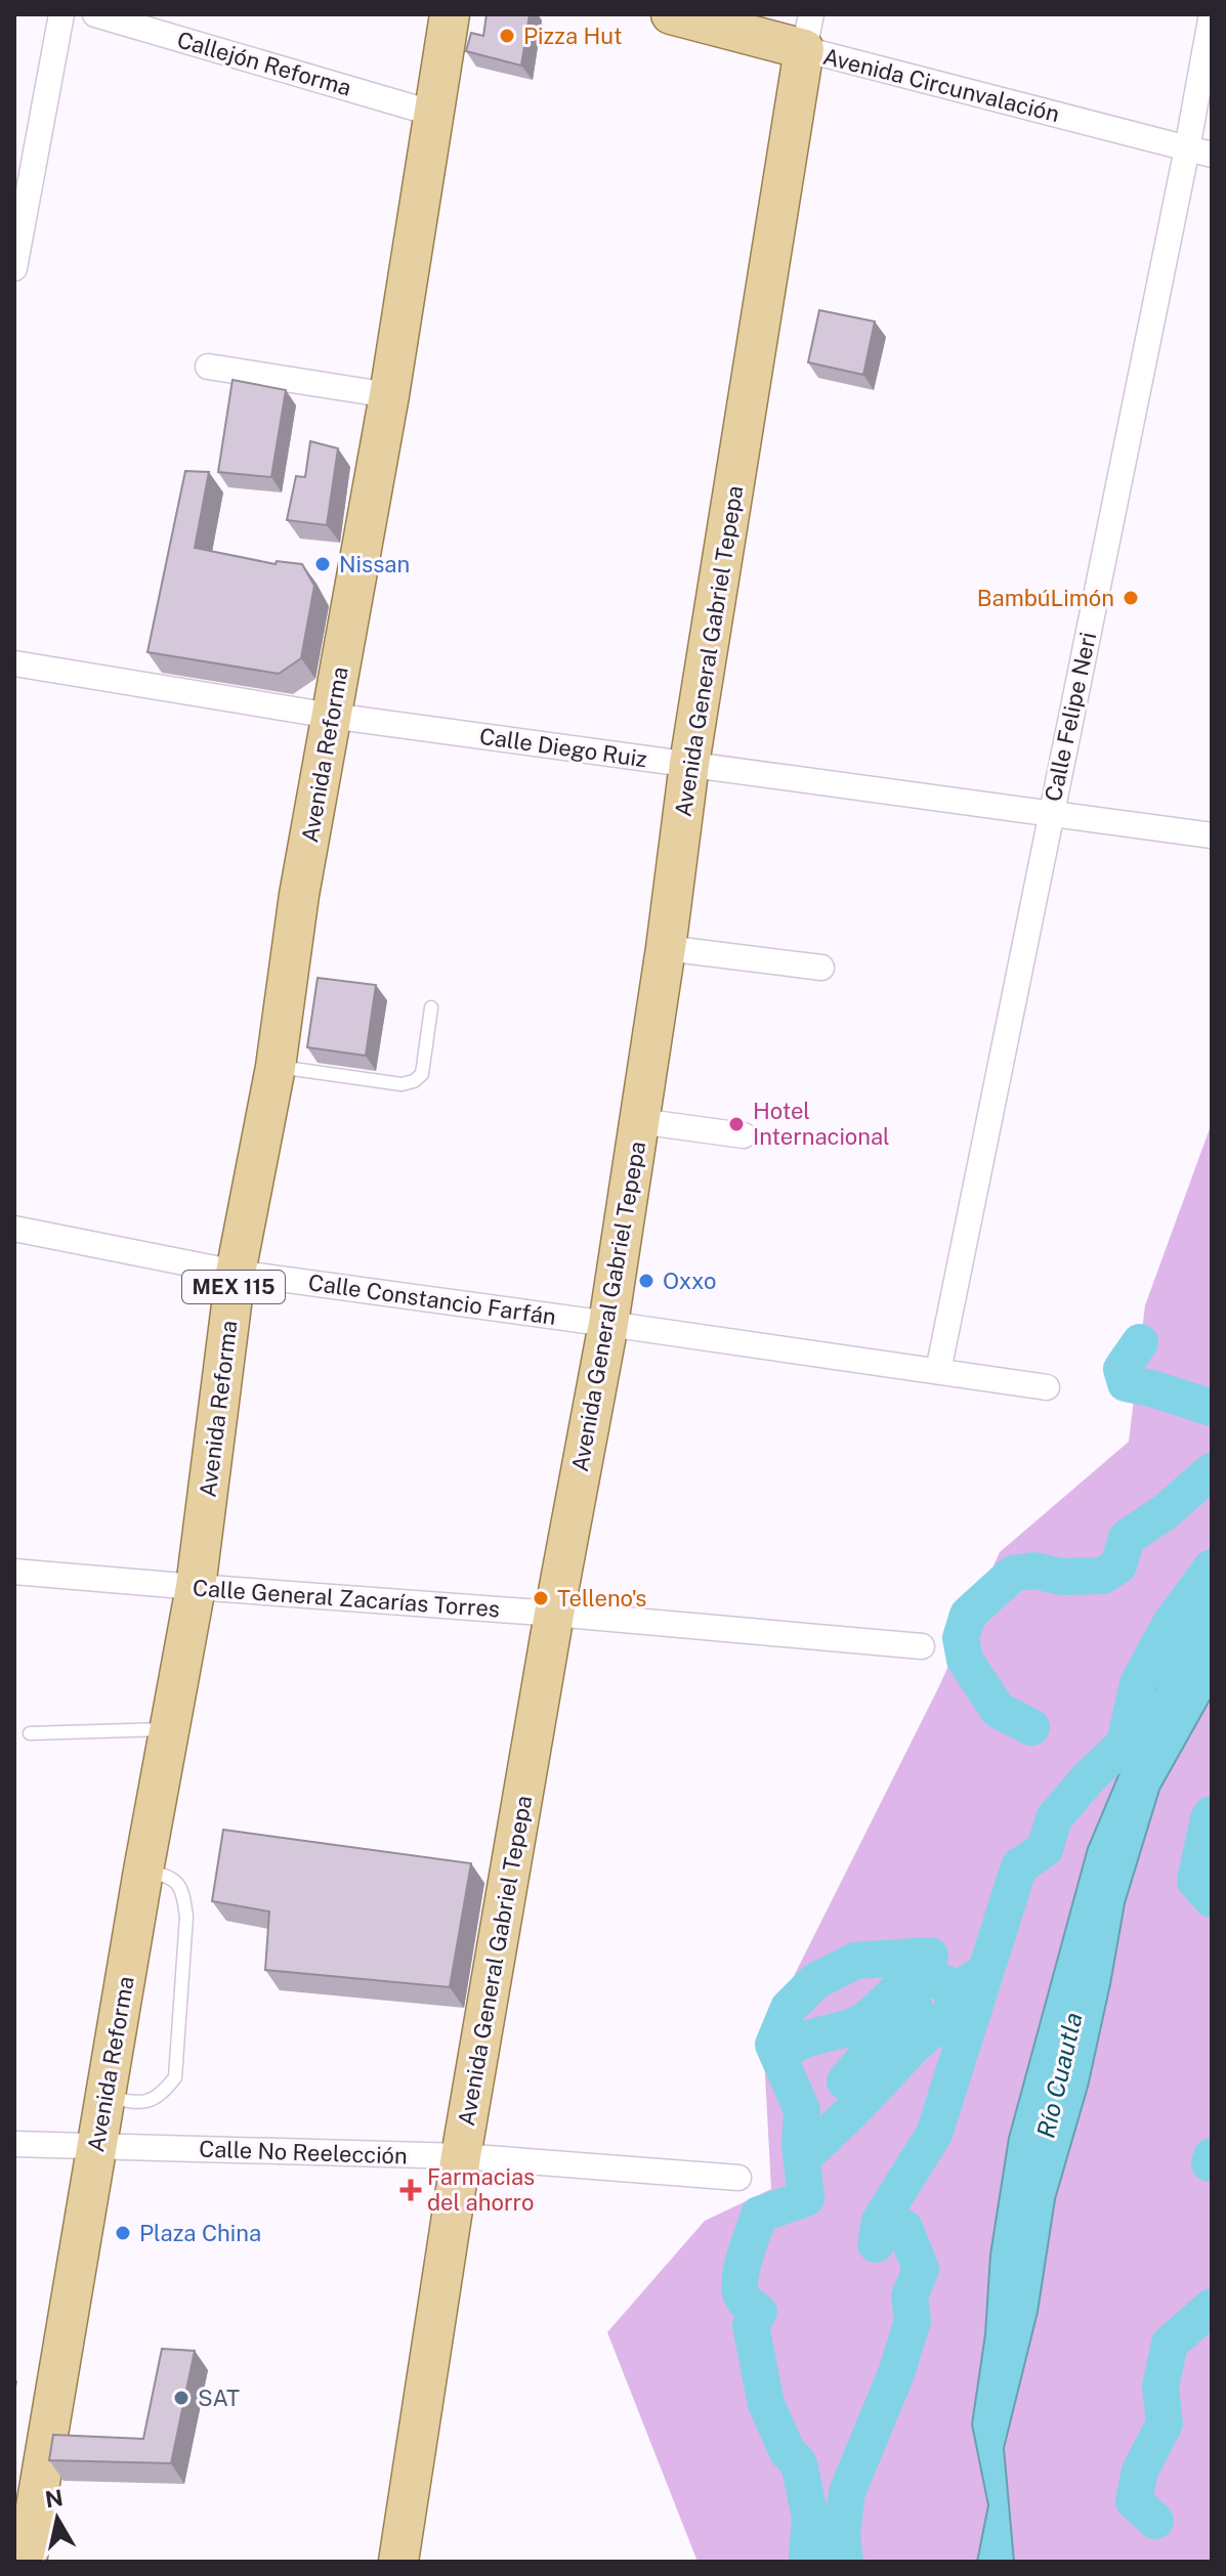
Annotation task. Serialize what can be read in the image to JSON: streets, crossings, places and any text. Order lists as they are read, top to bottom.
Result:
{
  "streets": {
    "main road": [
      "Avenida Circunvalación",
      "Avenida General Gabriel Tepepa",
      "Avenida Reforma",
      "MEX 115"
    ],
    "street": [
      "Callejón Reforma",
      "Calle Felipe Neri",
      "Calle Diego Ruiz",
      "Calle Constancio Farfán",
      "Calle General Zacarías Torres",
      "Calle No Reelección"
    ]
  },
  "crossings": [
    ["Callejón Reforma", "Avenida Reforma"],
    ["Avenida Circunvalación", "Avenida General Gabriel Tepepa"],
    ["Avenida Circunvalación", "Calle Felipe Neri"],
    ["Avenida General Gabriel Tepepa", "Calle Diego Ruiz"],
    ["Avenida General Gabriel Tepepa", "Calle Constancio Farfán"],
    ["Avenida General Gabriel Tepepa", "Calle General Zacarías Torres"],
    ["Avenida General Gabriel Tepepa", "Calle No Reelección"],
    ["Calle Felipe Neri", "Calle Diego Ruiz"],
    ["Calle Felipe Neri", "Calle Constancio Farfán"],
    ["Calle Diego Ruiz", "Avenida Reforma"],
    ["Avenida Reforma", "Calle Constancio Farfán"],
    ["Avenida Reforma", "Calle General Zacarías Torres"],
    ["Avenida Reforma", "Calle No Reelección"]
  ],
  "water": ["Río Cuautla"],
  "places": {
    "other": [
      "Pizza Hut",
      "Nissan",
      "BambúLimón",
      "Hotel Internacional",
      "Oxxo",
      "Telleno's",
      "Plaza China",
      "SAT"
    ],
    "health": ["Farmacias del ahorro"]
  },
  "north": "top"
}
